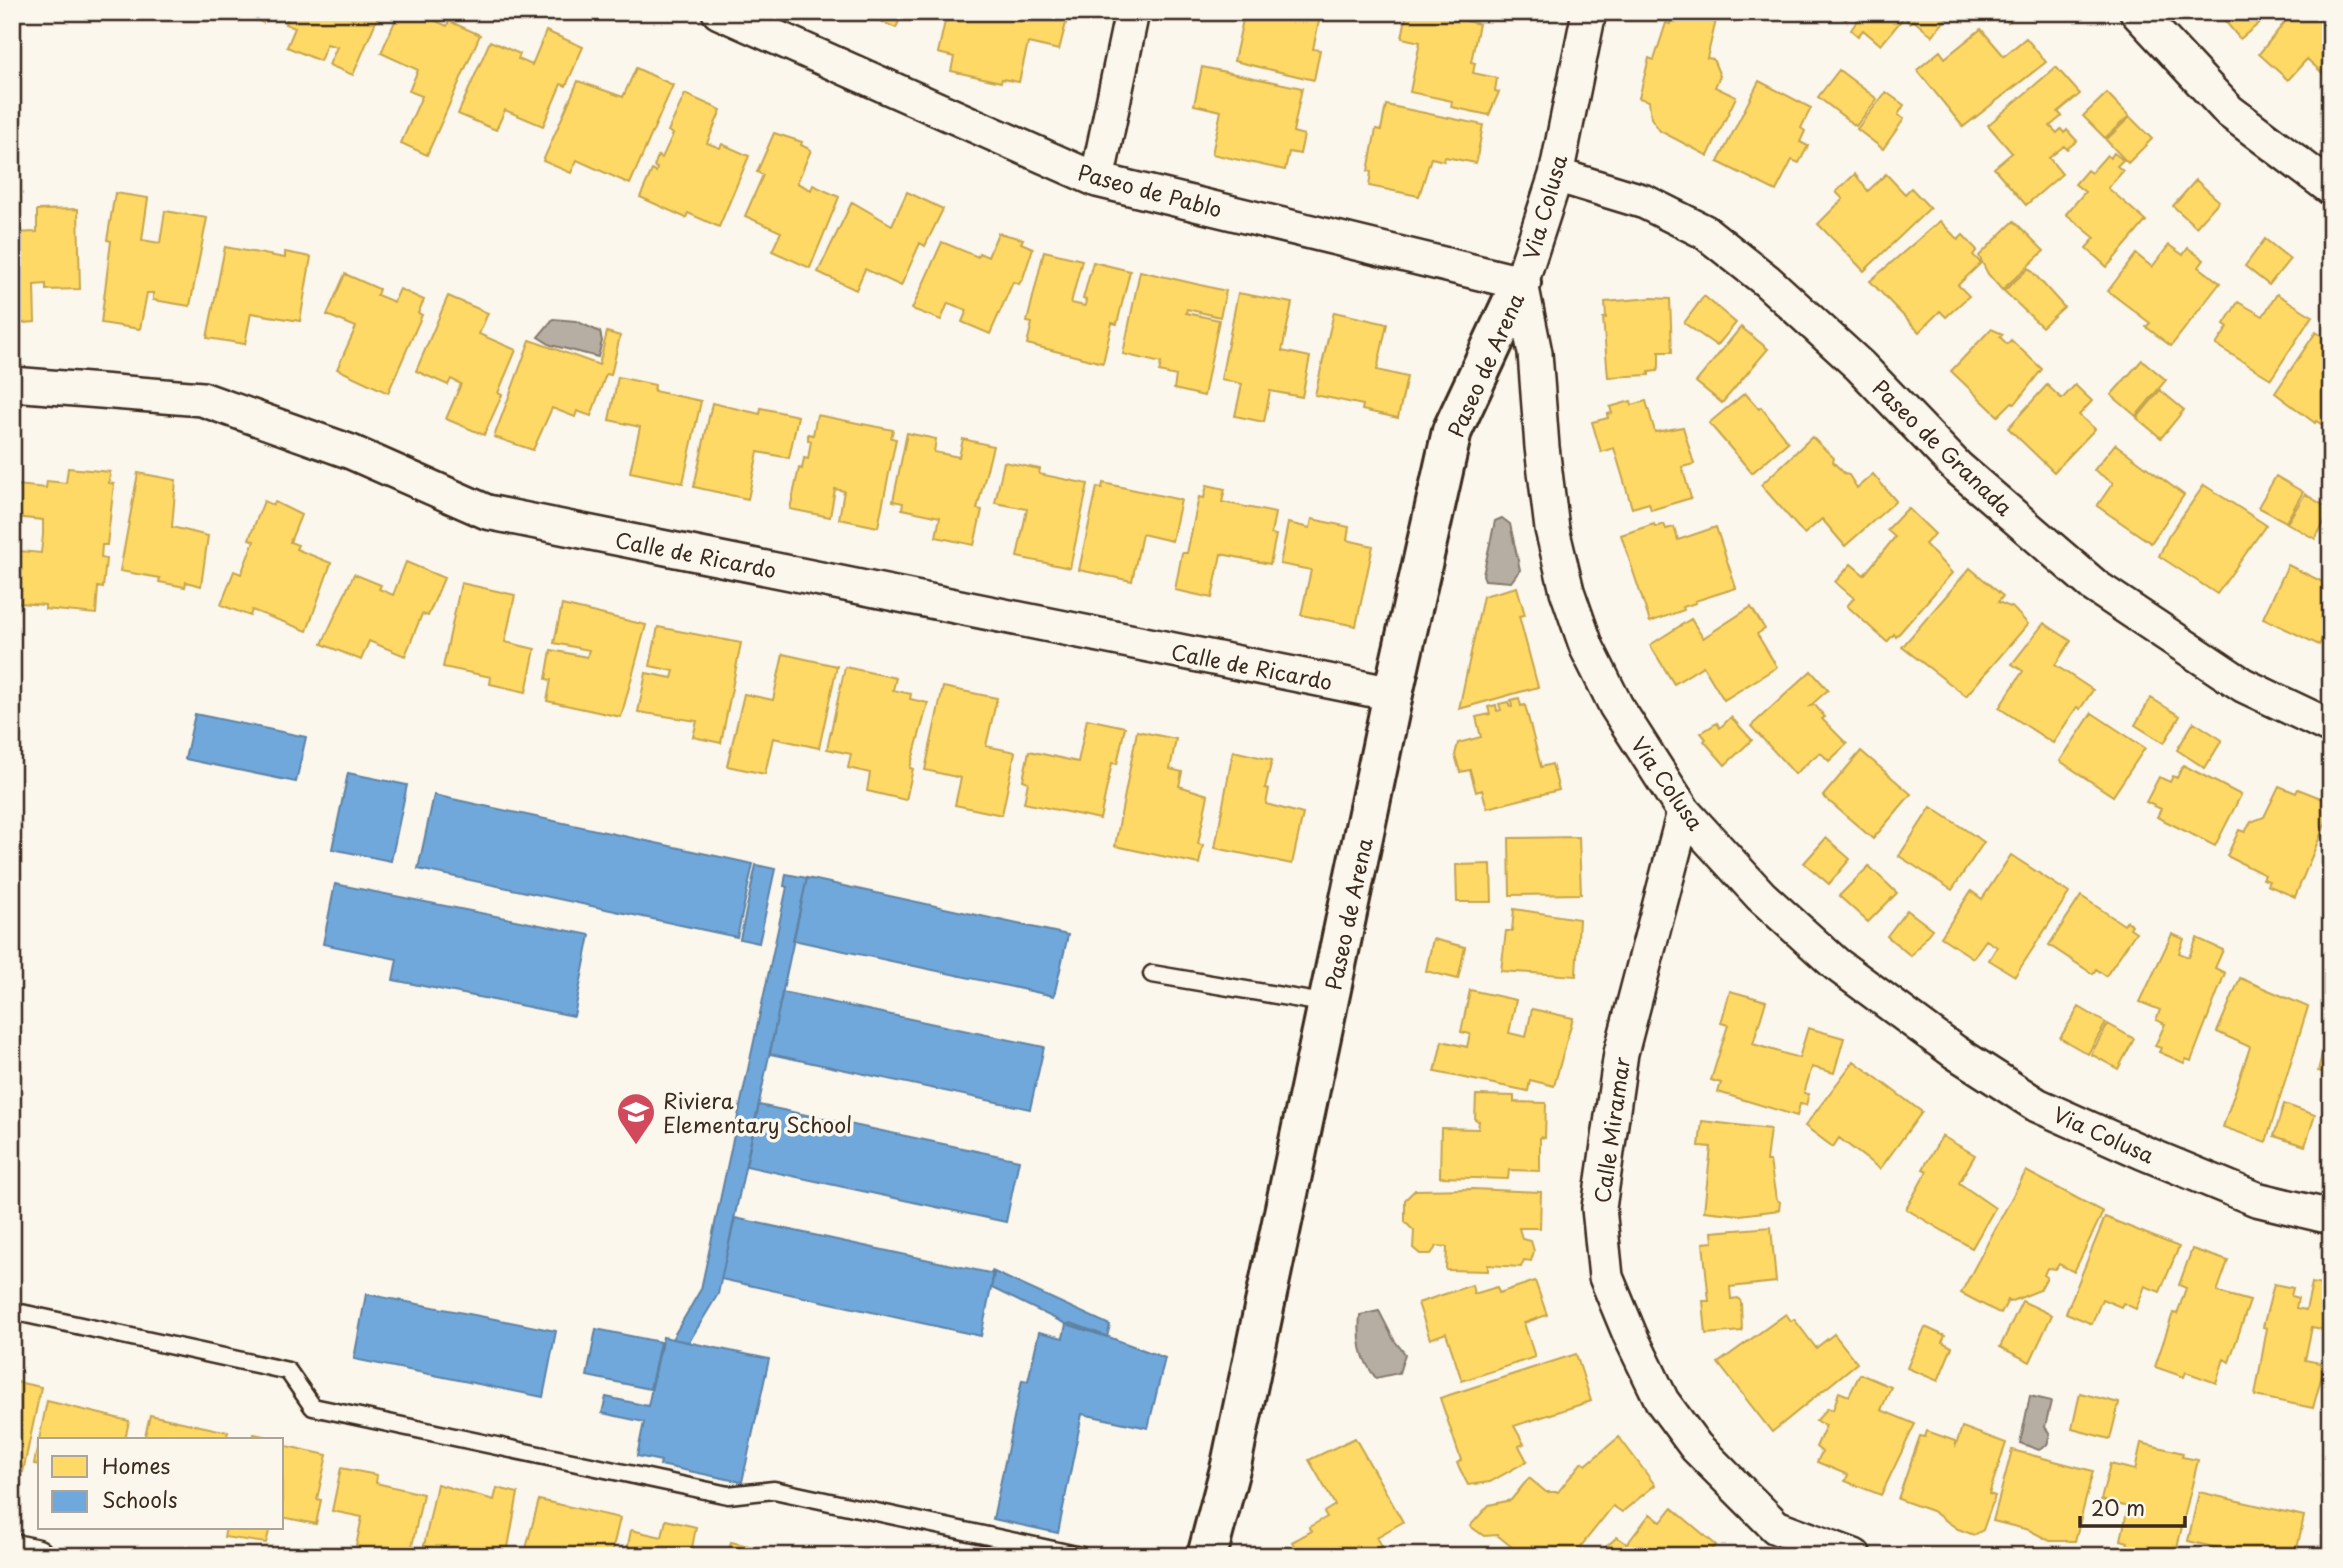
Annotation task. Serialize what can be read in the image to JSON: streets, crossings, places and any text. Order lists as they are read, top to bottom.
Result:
{
  "streets": {
    "street": [
      "Paseo de Pablo",
      "Via Colusa",
      "Paseo de Arena",
      "Paseo de Granada",
      "Calle de Ricardo",
      "Calle Miramar"
    ]
  },
  "crossings": [
    ["Paseo de Pablo", "Via Colusa"],
    ["Paseo de Pablo", "Paseo de Arena"],
    ["Via Colusa", "Paseo de Arena"],
    ["Via Colusa", "Paseo de Granada"],
    ["Via Colusa", "Calle Miramar"],
    ["Paseo de Arena", "Calle de Ricardo"]
  ],
  "places": {
    "school or university": ["Riviera Elementary School"]
  },
  "legend": ["Homes", "Schools"],
  "scale_bar": "20 m"
}
